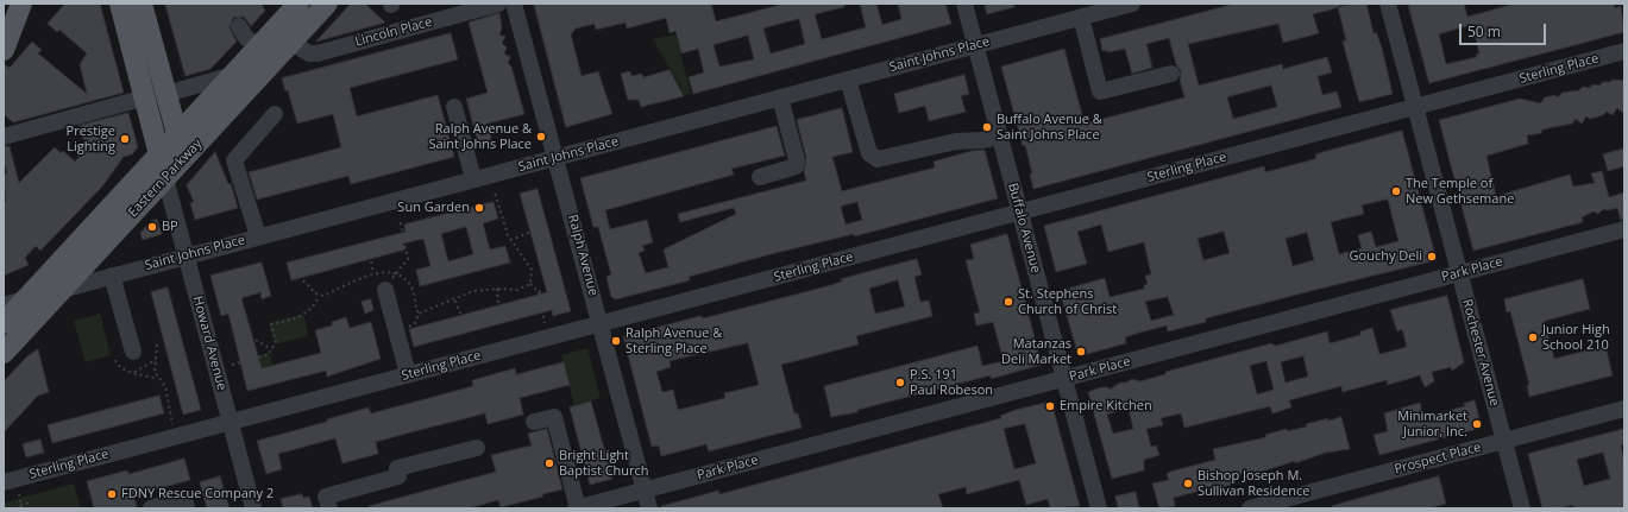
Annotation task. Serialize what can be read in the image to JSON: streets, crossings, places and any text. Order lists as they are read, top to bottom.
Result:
{
  "streets": {
    "main road": ["Eastern Parkway", "Howard Avenue"],
    "street": [
      "Lincoln Place",
      "Saint Johns Place",
      "Sterling Place",
      "Buffalo Avenue",
      "Ralph Avenue",
      "Park Place",
      "Rochester Avenue",
      "Prospect Place"
    ]
  },
  "crossings": [
    ["Lincoln Place", "Eastern Parkway"],
    ["Saint Johns Place", "Eastern Parkway"],
    ["Saint Johns Place", "Buffalo Avenue"],
    ["Saint Johns Place", "Ralph Avenue"],
    ["Saint Johns Place", "Howard Avenue"],
    ["Sterling Place", "Buffalo Avenue"],
    ["Sterling Place", "Ralph Avenue"],
    ["Sterling Place", "Howard Avenue"],
    ["Sterling Place", "Rochester Avenue"],
    ["Eastern Parkway", "Howard Avenue"],
    ["Buffalo Avenue", "Park Place"],
    ["Ralph Avenue", "Park Place"],
    ["Park Place", "Rochester Avenue"],
    ["Rochester Avenue", "Prospect Place"]
  ],
  "places": [
    "Buffalo Avenue & Saint Johns Place",
    "Ralph Avenue & Saint Johns Place",
    "Prestige Lighting",
    "The Temple of New Gethsemane",
    "Sun Garden",
    "BP",
    "Gouchy Deli",
    "St. Stephens Church of Christ",
    "Junior High School 210",
    "Ralph Avenue & Sterling Place",
    "Matanzas Deli Market",
    "P.S. 191 Paul Robeson",
    "Empire Kitchen",
    "Minimarket Junior, Inc.",
    "Bright Light Baptist Church",
    "Bishop Joseph M. Sullivan Residence",
    "FDNY Rescue Company 2"
  ],
  "scale_bar": "50 m"
}
